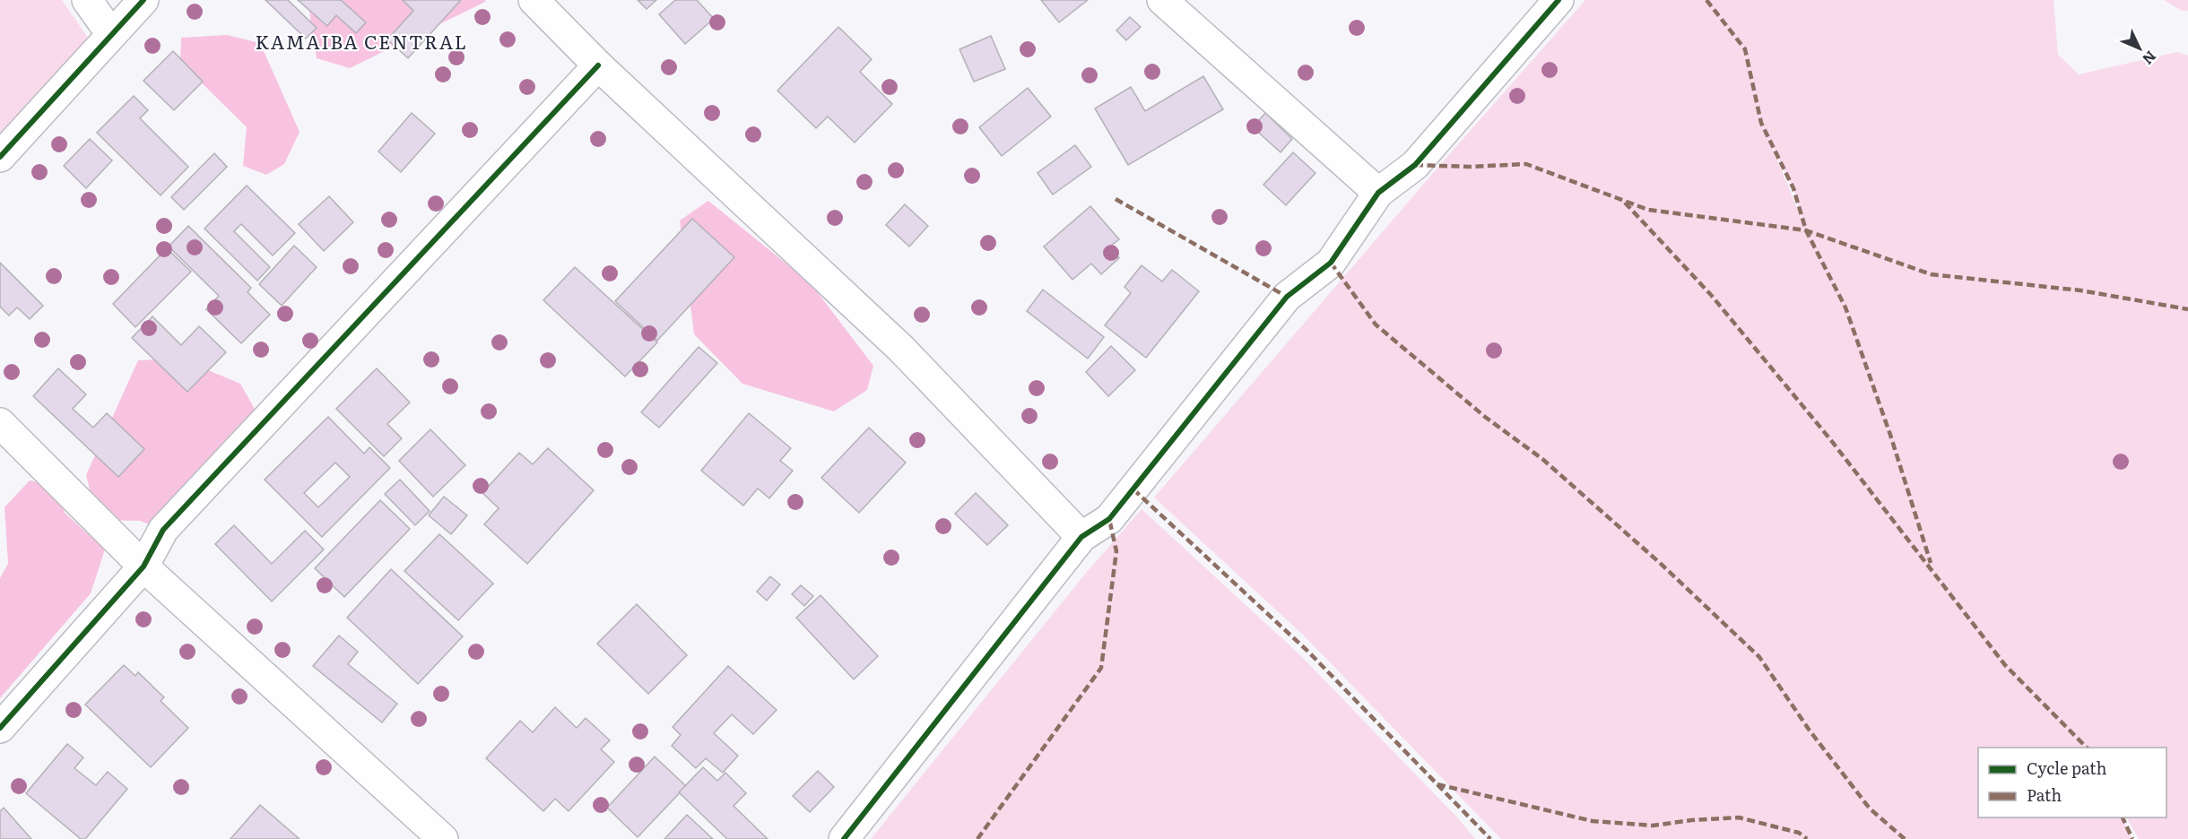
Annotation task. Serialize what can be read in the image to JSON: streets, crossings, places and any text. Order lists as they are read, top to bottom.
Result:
{
  "districts": ["KAMAIBA CENTRAL"],
  "legend": ["Cycle path", "Path"],
  "north": "bottom right"
}
